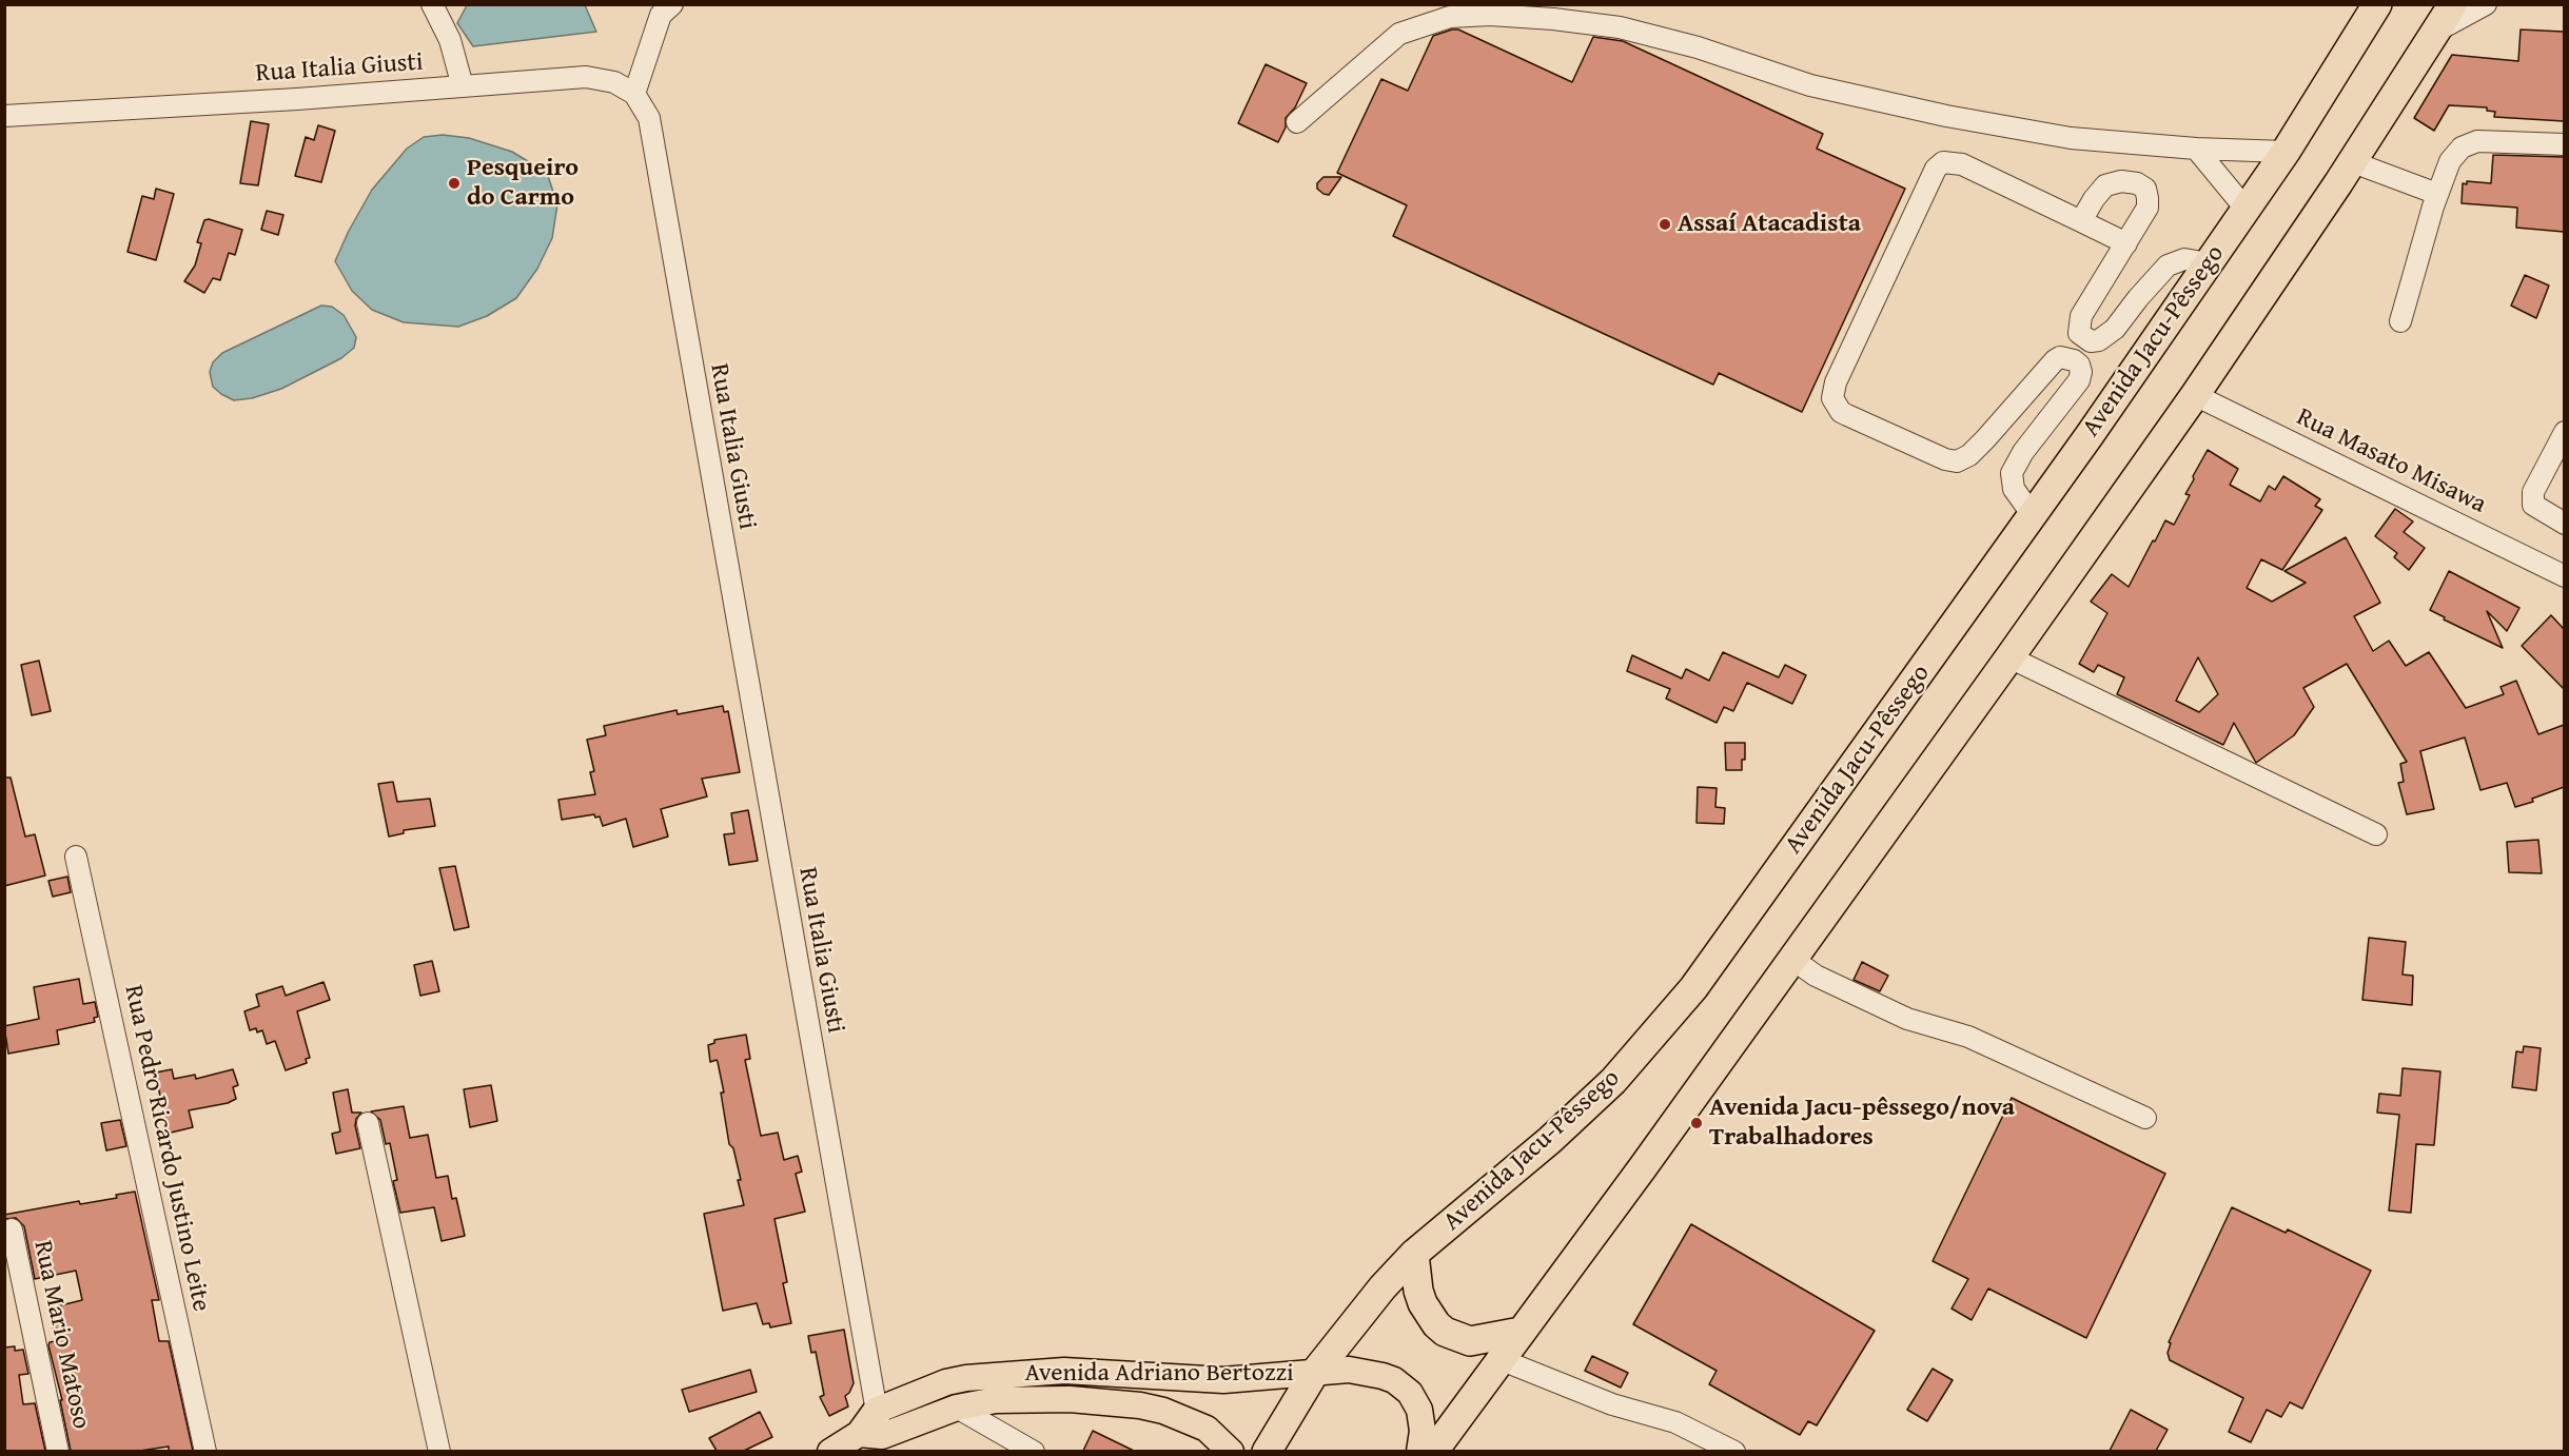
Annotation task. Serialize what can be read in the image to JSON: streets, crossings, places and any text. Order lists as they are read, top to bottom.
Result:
{
  "streets": {
    "highway": ["Avenida Jacu-Pêssego"],
    "main road": ["Avenida Adriano Bertozzi"],
    "street": [
      "Rua Italia Giusti",
      "Rua Masato Misawa",
      "Rua Pedro Ricardo Justino Leite",
      "Rua Mario Matoso"
    ]
  },
  "crossings": [
    ["Rua Italia Giusti", "Avenida Adriano Bertozzi"],
    ["Avenida Jacu-Pêssego", "Avenida Adriano Bertozzi"]
  ],
  "places": ["Pesqueiro do Carmo", "Assaí Atacadista", "Avenida Jacu-pêssego/nova Trabalhadores"]
}
